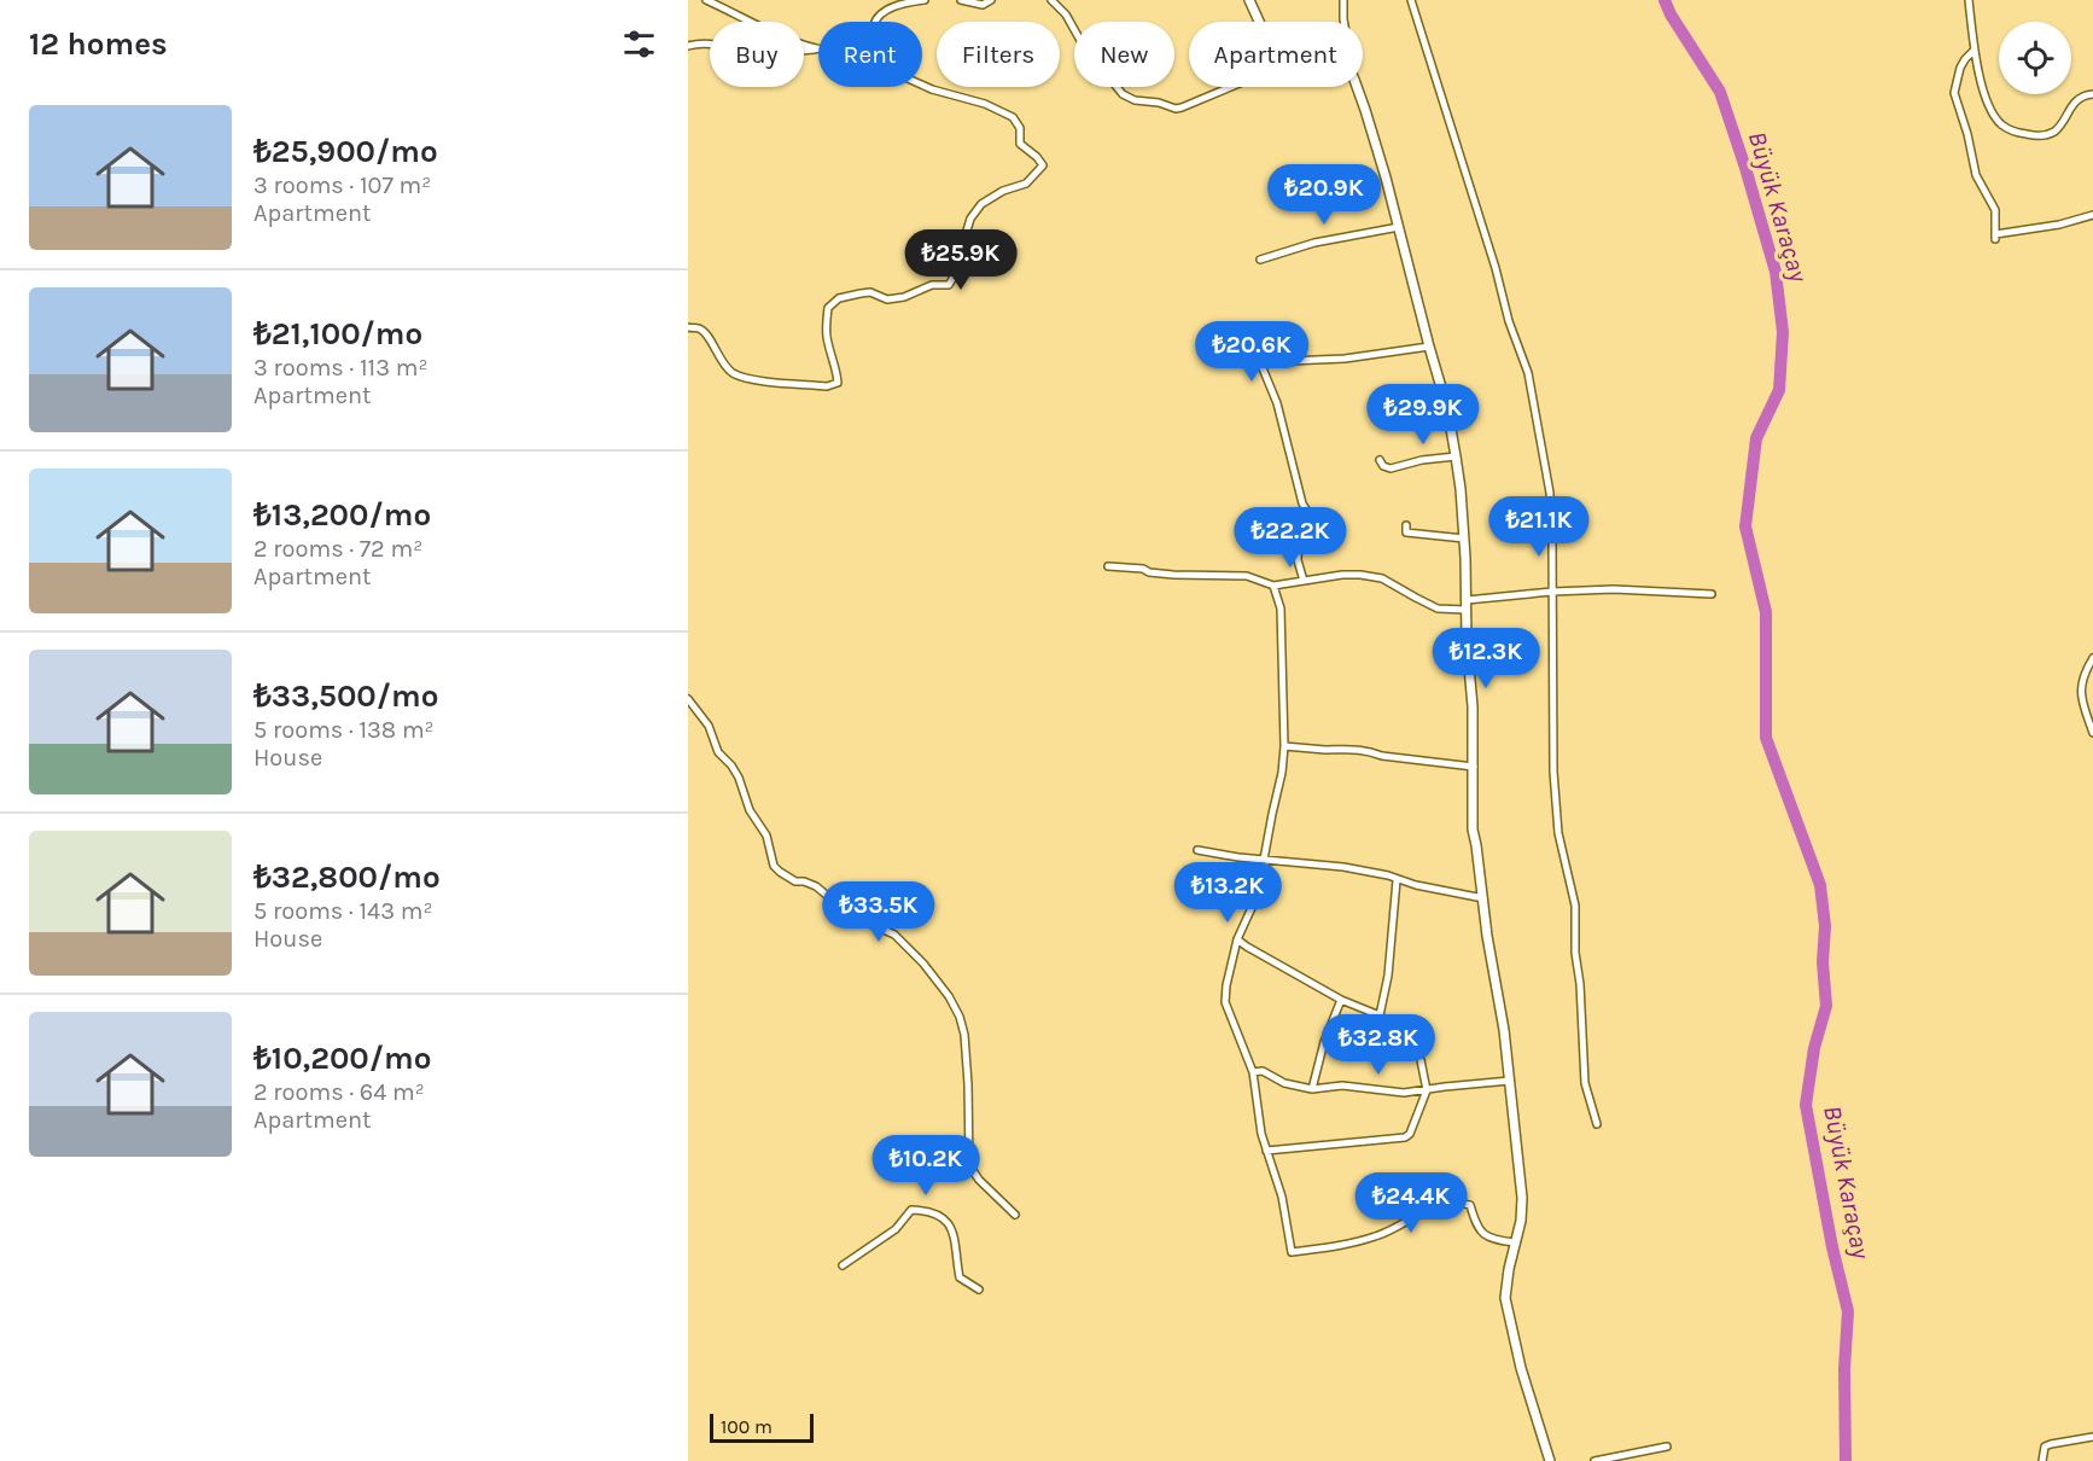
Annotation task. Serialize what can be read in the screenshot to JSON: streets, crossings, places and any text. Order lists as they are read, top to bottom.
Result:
{
  "water": ["Büyük Karaçay"],
  "scale_bar": "100 m",
  "page": {
    "heading": "12 homes",
    "chip": [
      "Buy",
      "Rent",
      "Filters",
      "New",
      "Apartment"
    ],
    "list": [
      {
        "name": "₺25,900/mo",
        "note": "3 rooms · 107 m² · Apartment"
      },
      {
        "name": "₺21,100/mo",
        "note": "3 rooms · 113 m² · Apartment"
      },
      {
        "name": "₺13,200/mo",
        "note": "2 rooms · 72 m² · Apartment"
      },
      {
        "name": "₺33,500/mo",
        "note": "5 rooms · 138 m² · House"
      },
      {
        "name": "₺32,800/mo",
        "note": "5 rooms · 143 m² · House"
      },
      {
        "name": "₺10,200/mo",
        "note": "2 rooms · 64 m² · Apartment"
      }
    ],
    "price": [
      "₺20.9K",
      "₺25.9K",
      "₺20.6K",
      "₺29.9K",
      "₺21.1K",
      "₺22.2K",
      "₺12.3K",
      "₺13.2K",
      "₺33.5K",
      "₺32.8K",
      "₺10.2K",
      "₺24.4K"
    ],
    "scale": "100 m"
  }
}
